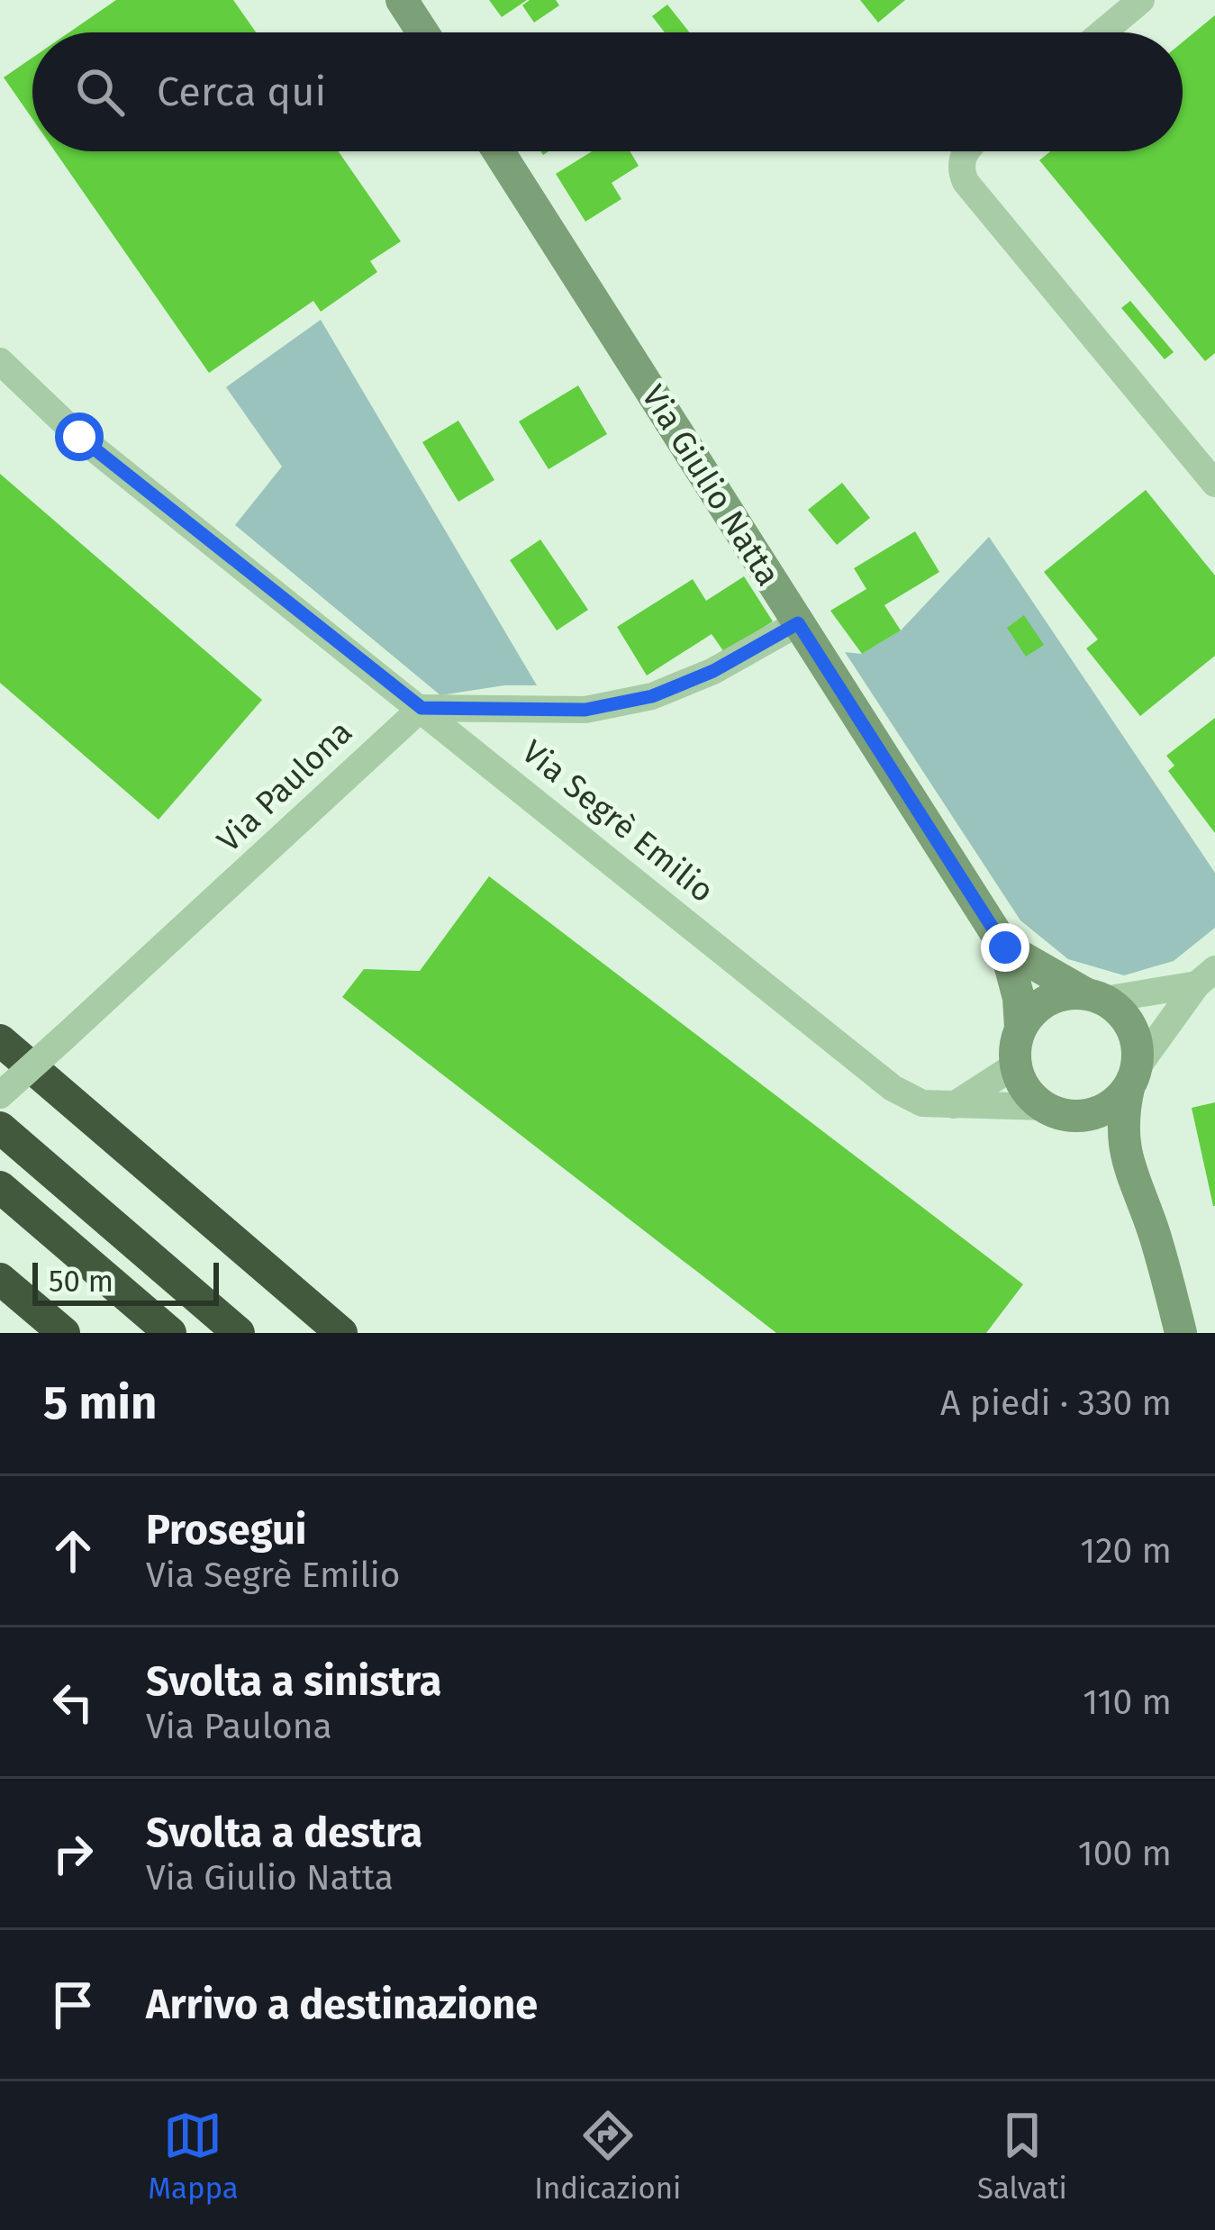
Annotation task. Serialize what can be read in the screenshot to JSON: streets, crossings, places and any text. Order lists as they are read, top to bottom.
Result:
{
  "streets": {
    "street": ["Via Giulio Natta", "Via Paulona", "Via Segrè Emilio"]
  },
  "crossings": [
    ["Via Giulio Natta", "Via Segrè Emilio"],
    ["Via Paulona", "Via Segrè Emilio"]
  ],
  "scale_bar": "50 m",
  "page": {
    "search": "Cerca qui",
    "scale": "50 m",
    "heading": ["5 min", "A piedi · 330 m"],
    "list": [
      ["Prosegui", "Via Segrè Emilio", "120 m"],
      ["Svolta a sinistra", "Via Paulona", "110 m"],
      ["Svolta a destra", "Via Giulio Natta", "100 m"],
      "Arrivo a destinazione"
    ],
    "nav": ["Mappa", "Indicazioni", "Salvati"]
  }
}
